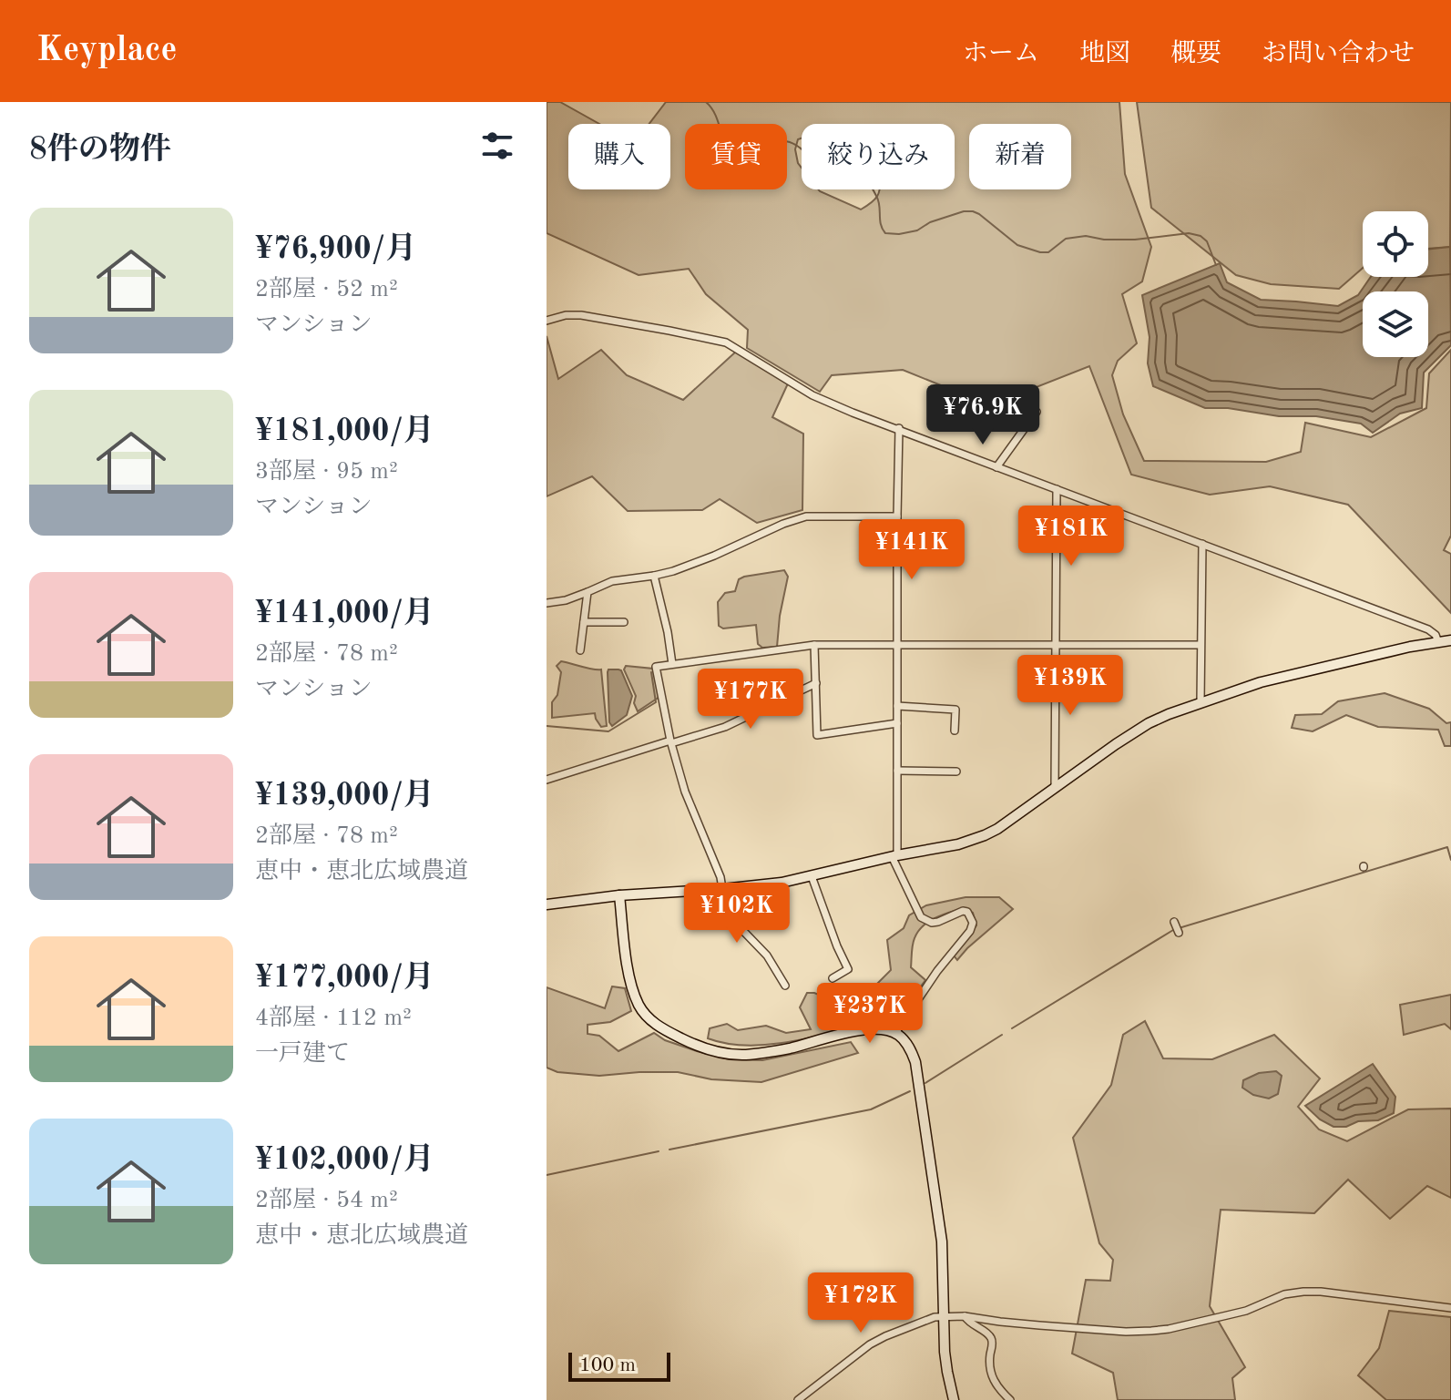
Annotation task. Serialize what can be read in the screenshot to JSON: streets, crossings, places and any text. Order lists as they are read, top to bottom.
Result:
{
  "scale_bar": "100 m",
  "page": {
    "header": "Keyplace",
    "nav": [
      "ホーム",
      "地図",
      "概要",
      "お問い合わせ"
    ],
    "heading": "8件の物件",
    "chip": [
      "購入",
      "賃貸",
      "絞り込み",
      "新着"
    ],
    "list": [
      {
        "name": "¥76,900/月",
        "note": "2部屋 · 52 m² · マンション"
      },
      {
        "name": "¥181,000/月",
        "note": "3部屋 · 95 m² · マンション"
      },
      {
        "name": "¥141,000/月",
        "note": "2部屋 · 78 m² · マンション"
      },
      {
        "name": "¥139,000/月",
        "note": "2部屋 · 78 m² · 恵中・恵北広域農道"
      },
      {
        "name": "¥177,000/月",
        "note": "4部屋 · 112 m² · 一戸建て"
      },
      {
        "name": "¥102,000/月",
        "note": "2部屋 · 54 m² · 恵中・恵北広域農道"
      }
    ],
    "price": [
      "¥76.9K",
      "¥181K",
      "¥141K",
      "¥139K",
      "¥177K",
      "¥102K",
      "¥237K",
      "¥172K"
    ],
    "scale": "100 m"
  }
}
